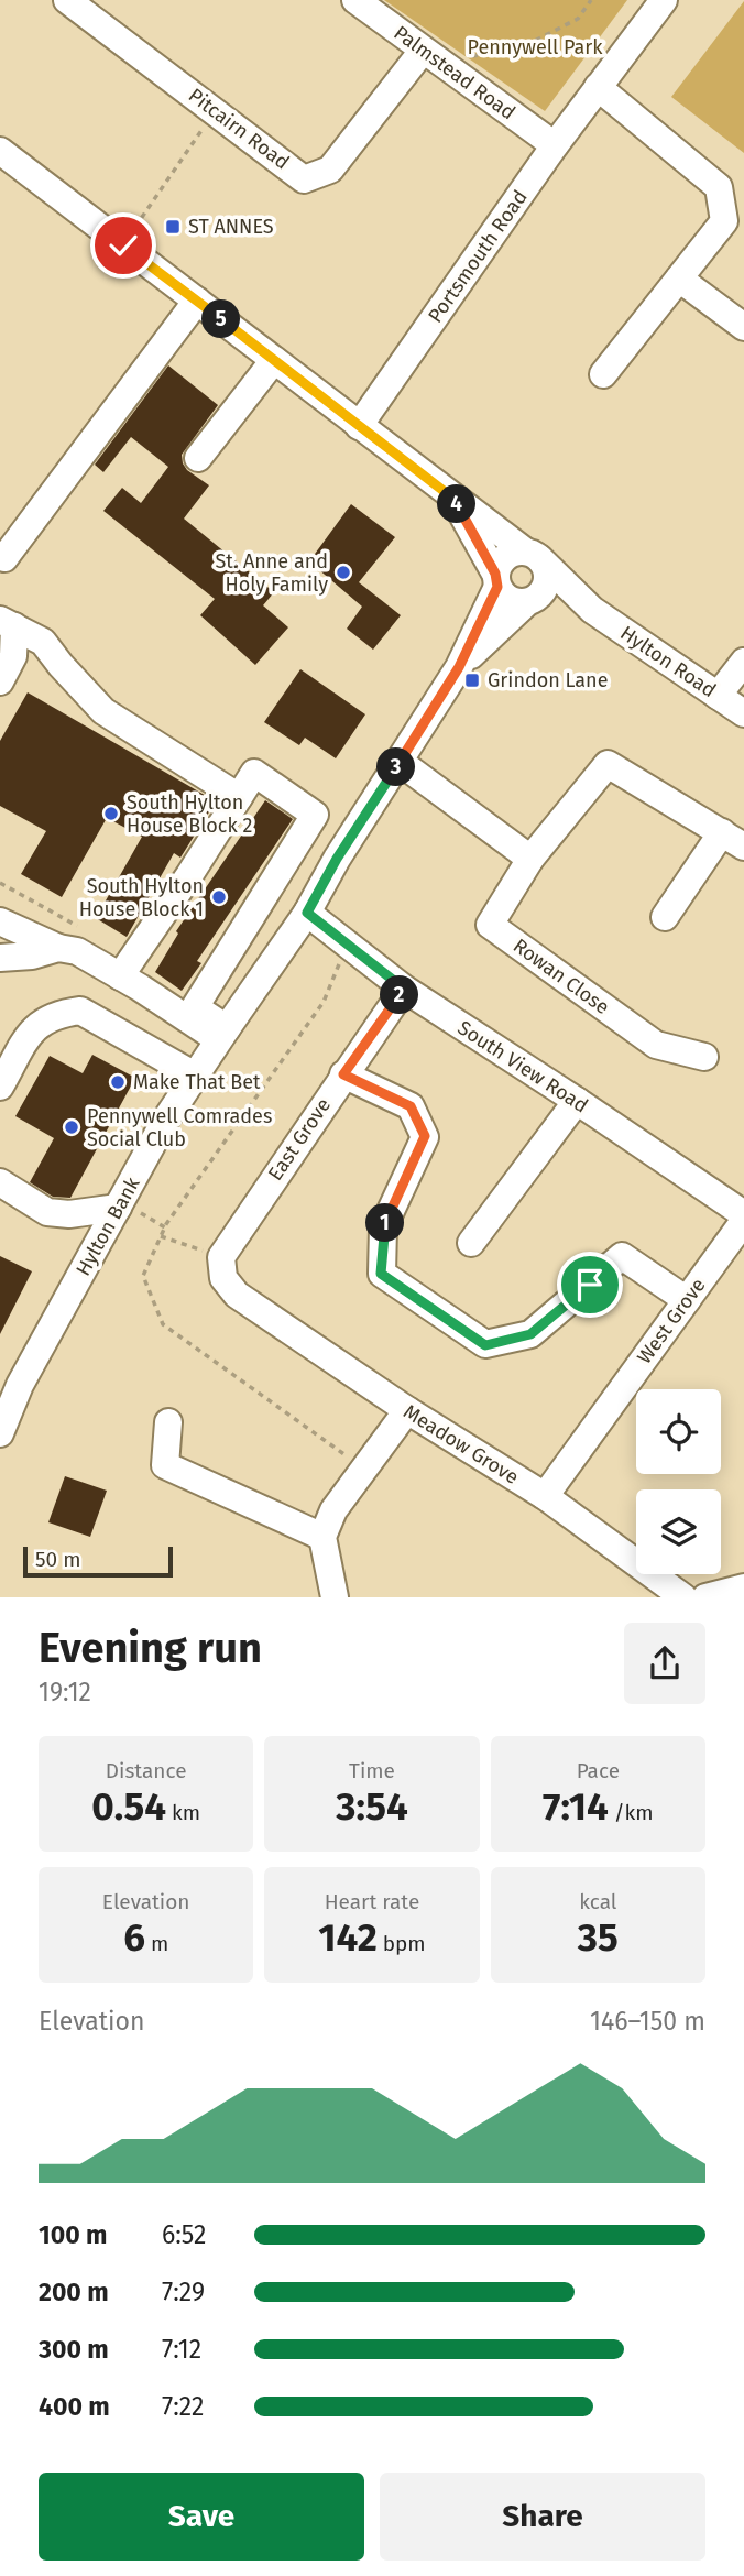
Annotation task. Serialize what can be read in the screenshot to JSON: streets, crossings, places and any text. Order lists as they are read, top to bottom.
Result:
{
  "streets": {
    "street": [
      "Palmstead Road",
      "Pitcairn Road",
      "Portsmouth Road",
      "Hylton Road",
      "Rowan Close",
      "South View Road",
      "East Grove",
      "Hylton Bank",
      "West Grove",
      "Meadow Grove"
    ]
  },
  "crossings": [
    ["Palmstead Road", "Pitcairn Road"],
    ["Palmstead Road", "Portsmouth Road"],
    ["Portsmouth Road", "Hylton Road"],
    ["South View Road", "East Grove"],
    ["South View Road", "Hylton Bank"],
    ["East Grove", "Meadow Grove"],
    ["West Grove", "Meadow Grove"]
  ],
  "parks": ["Pennywell Park"],
  "places": {
    "transit": ["ST ANNES", "Grindon Lane"],
    "other": [
      "St. Anne and Holy Family",
      "South Hylton House Block 2",
      "South Hylton House Block 1",
      "Make That Bet",
      "Pennywell Comrades Social Club"
    ]
  },
  "scale_bar": "50 m",
  "page": {
    "pins": [
      "5",
      "4",
      "3",
      "2",
      "1"
    ],
    "scale": "50 m",
    "heading": ["Evening run", "19:12"],
    "stats": [
      ["Distance", "0.54 km"],
      ["Time", "3:54"],
      ["Pace", "7:14 /km"],
      ["Elevation", "6 m"],
      ["Heart rate", "142 bpm"],
      ["kcal", "35"]
    ],
    "chart": ["Elevation", "146–150 m"],
    "list": [
      {
        "name": "100 m",
        "note": "6:52"
      },
      {
        "name": "200 m",
        "note": "7:29"
      },
      {
        "name": "300 m",
        "note": "7:12"
      },
      {
        "name": "400 m",
        "note": "7:22"
      }
    ],
    "buttons": ["Save", "Share"]
  }
}
